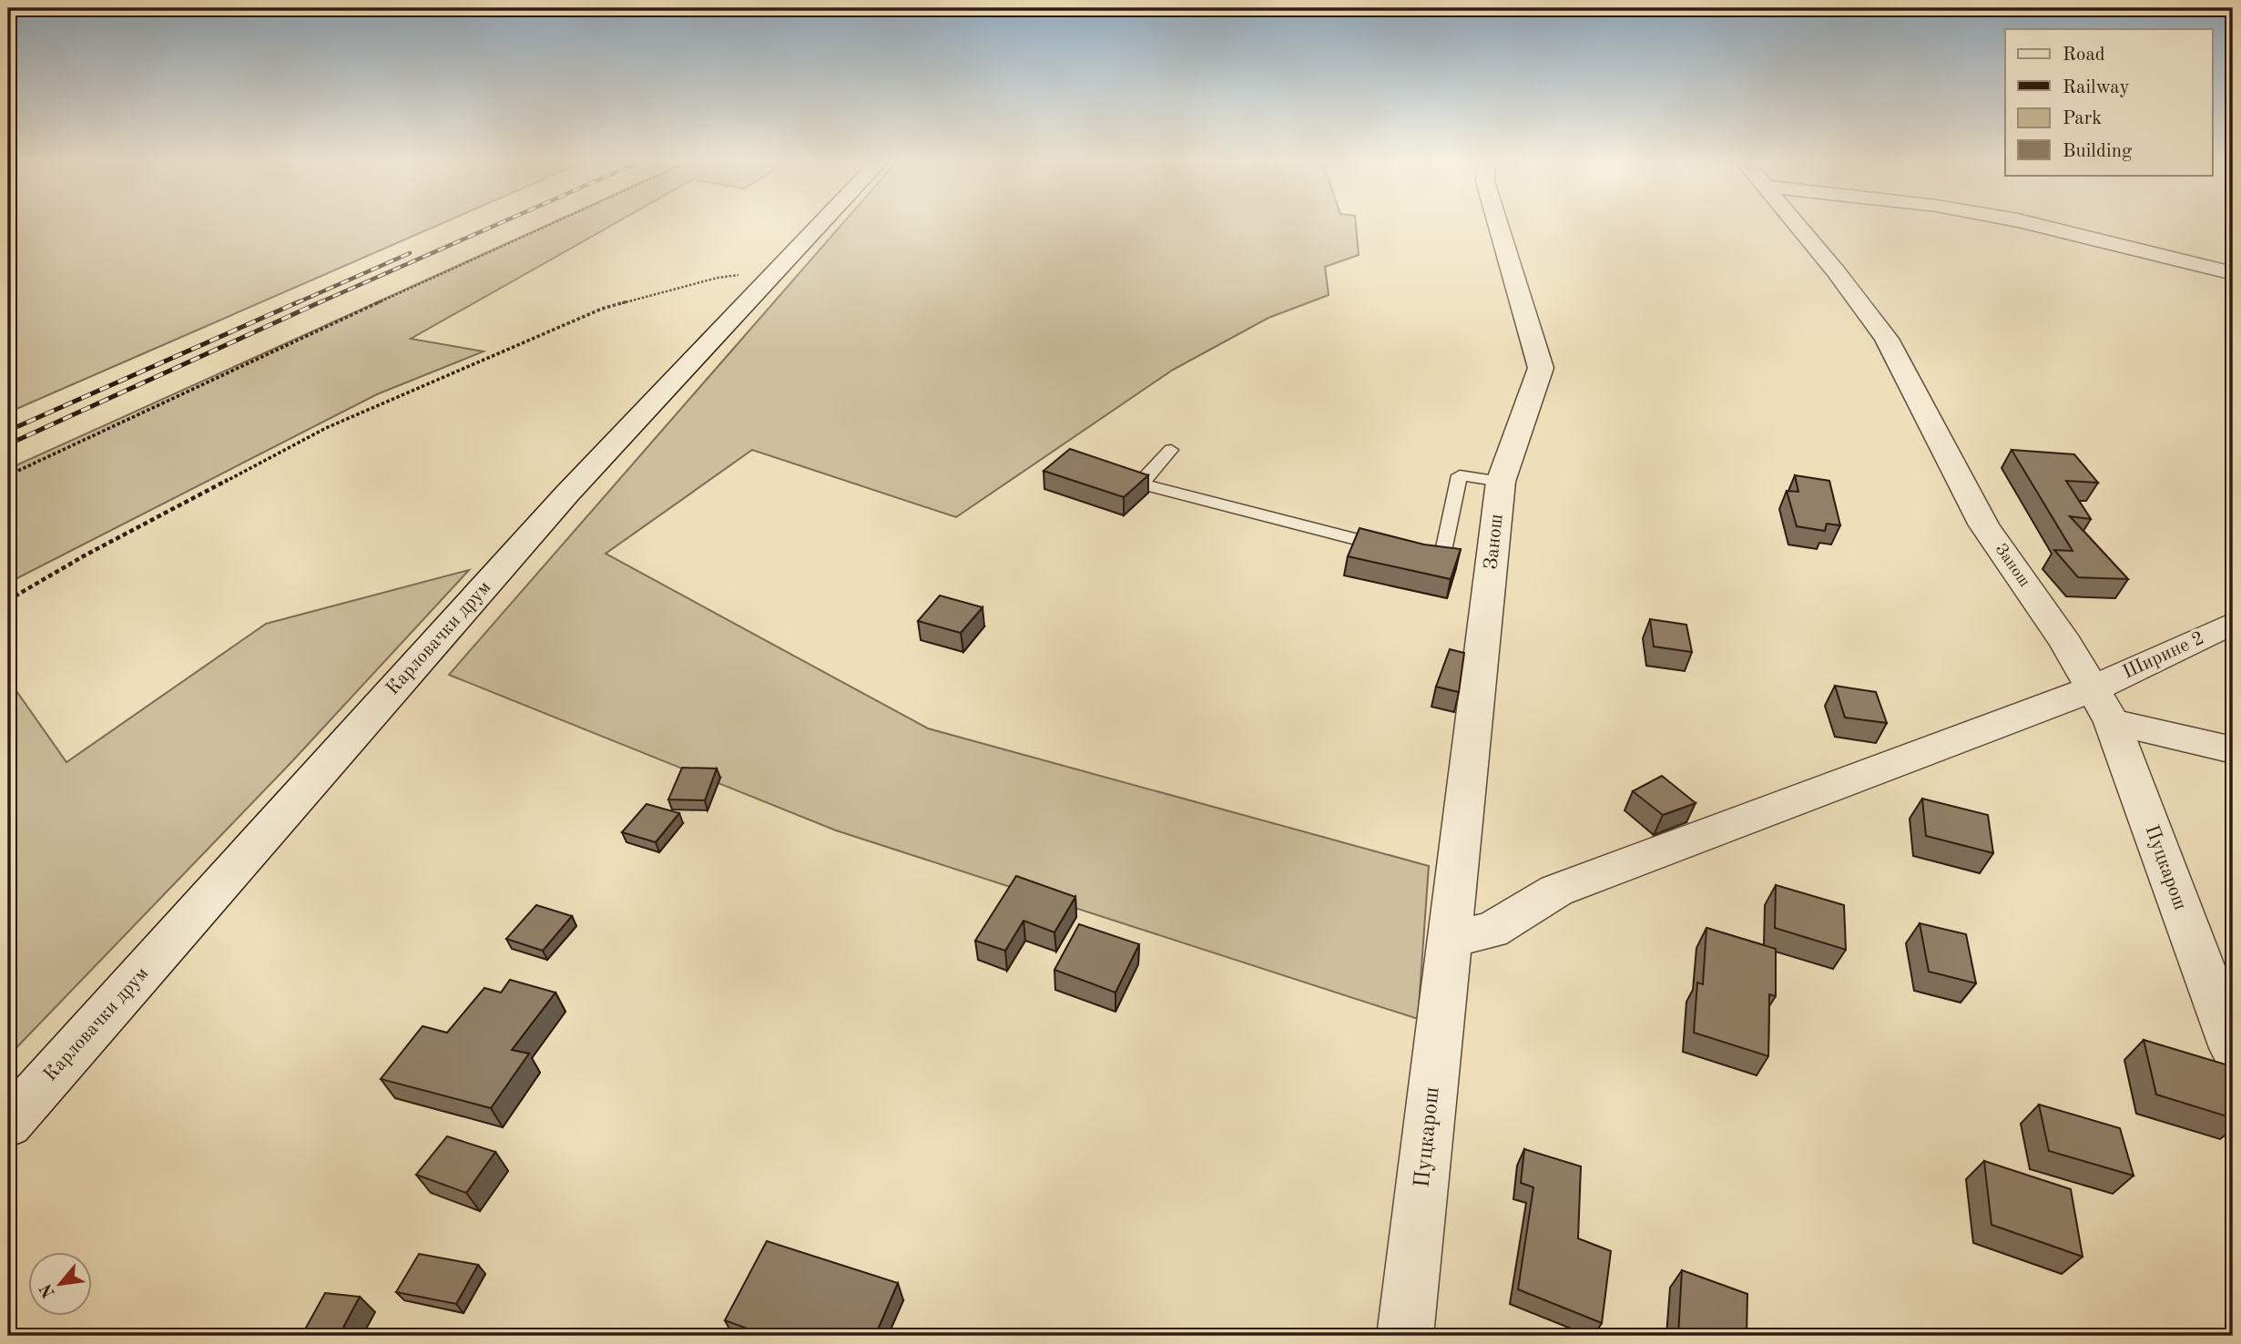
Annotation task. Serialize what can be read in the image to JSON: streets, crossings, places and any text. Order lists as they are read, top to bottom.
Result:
{
  "streets": {
    "street": [
      "Занош",
      "Карловачки друм",
      "Ширине 2",
      "Пуцкарош"
    ]
  },
  "crossings": [
    ["Занош", "Ширине 2"],
    ["Занош", "Пуцкарош"],
    ["Ширине 2", "Пуцкарош"]
  ],
  "legend": [
    "Road",
    "Railway",
    "Park",
    "Building"
  ],
  "north": "bottom left"
}
